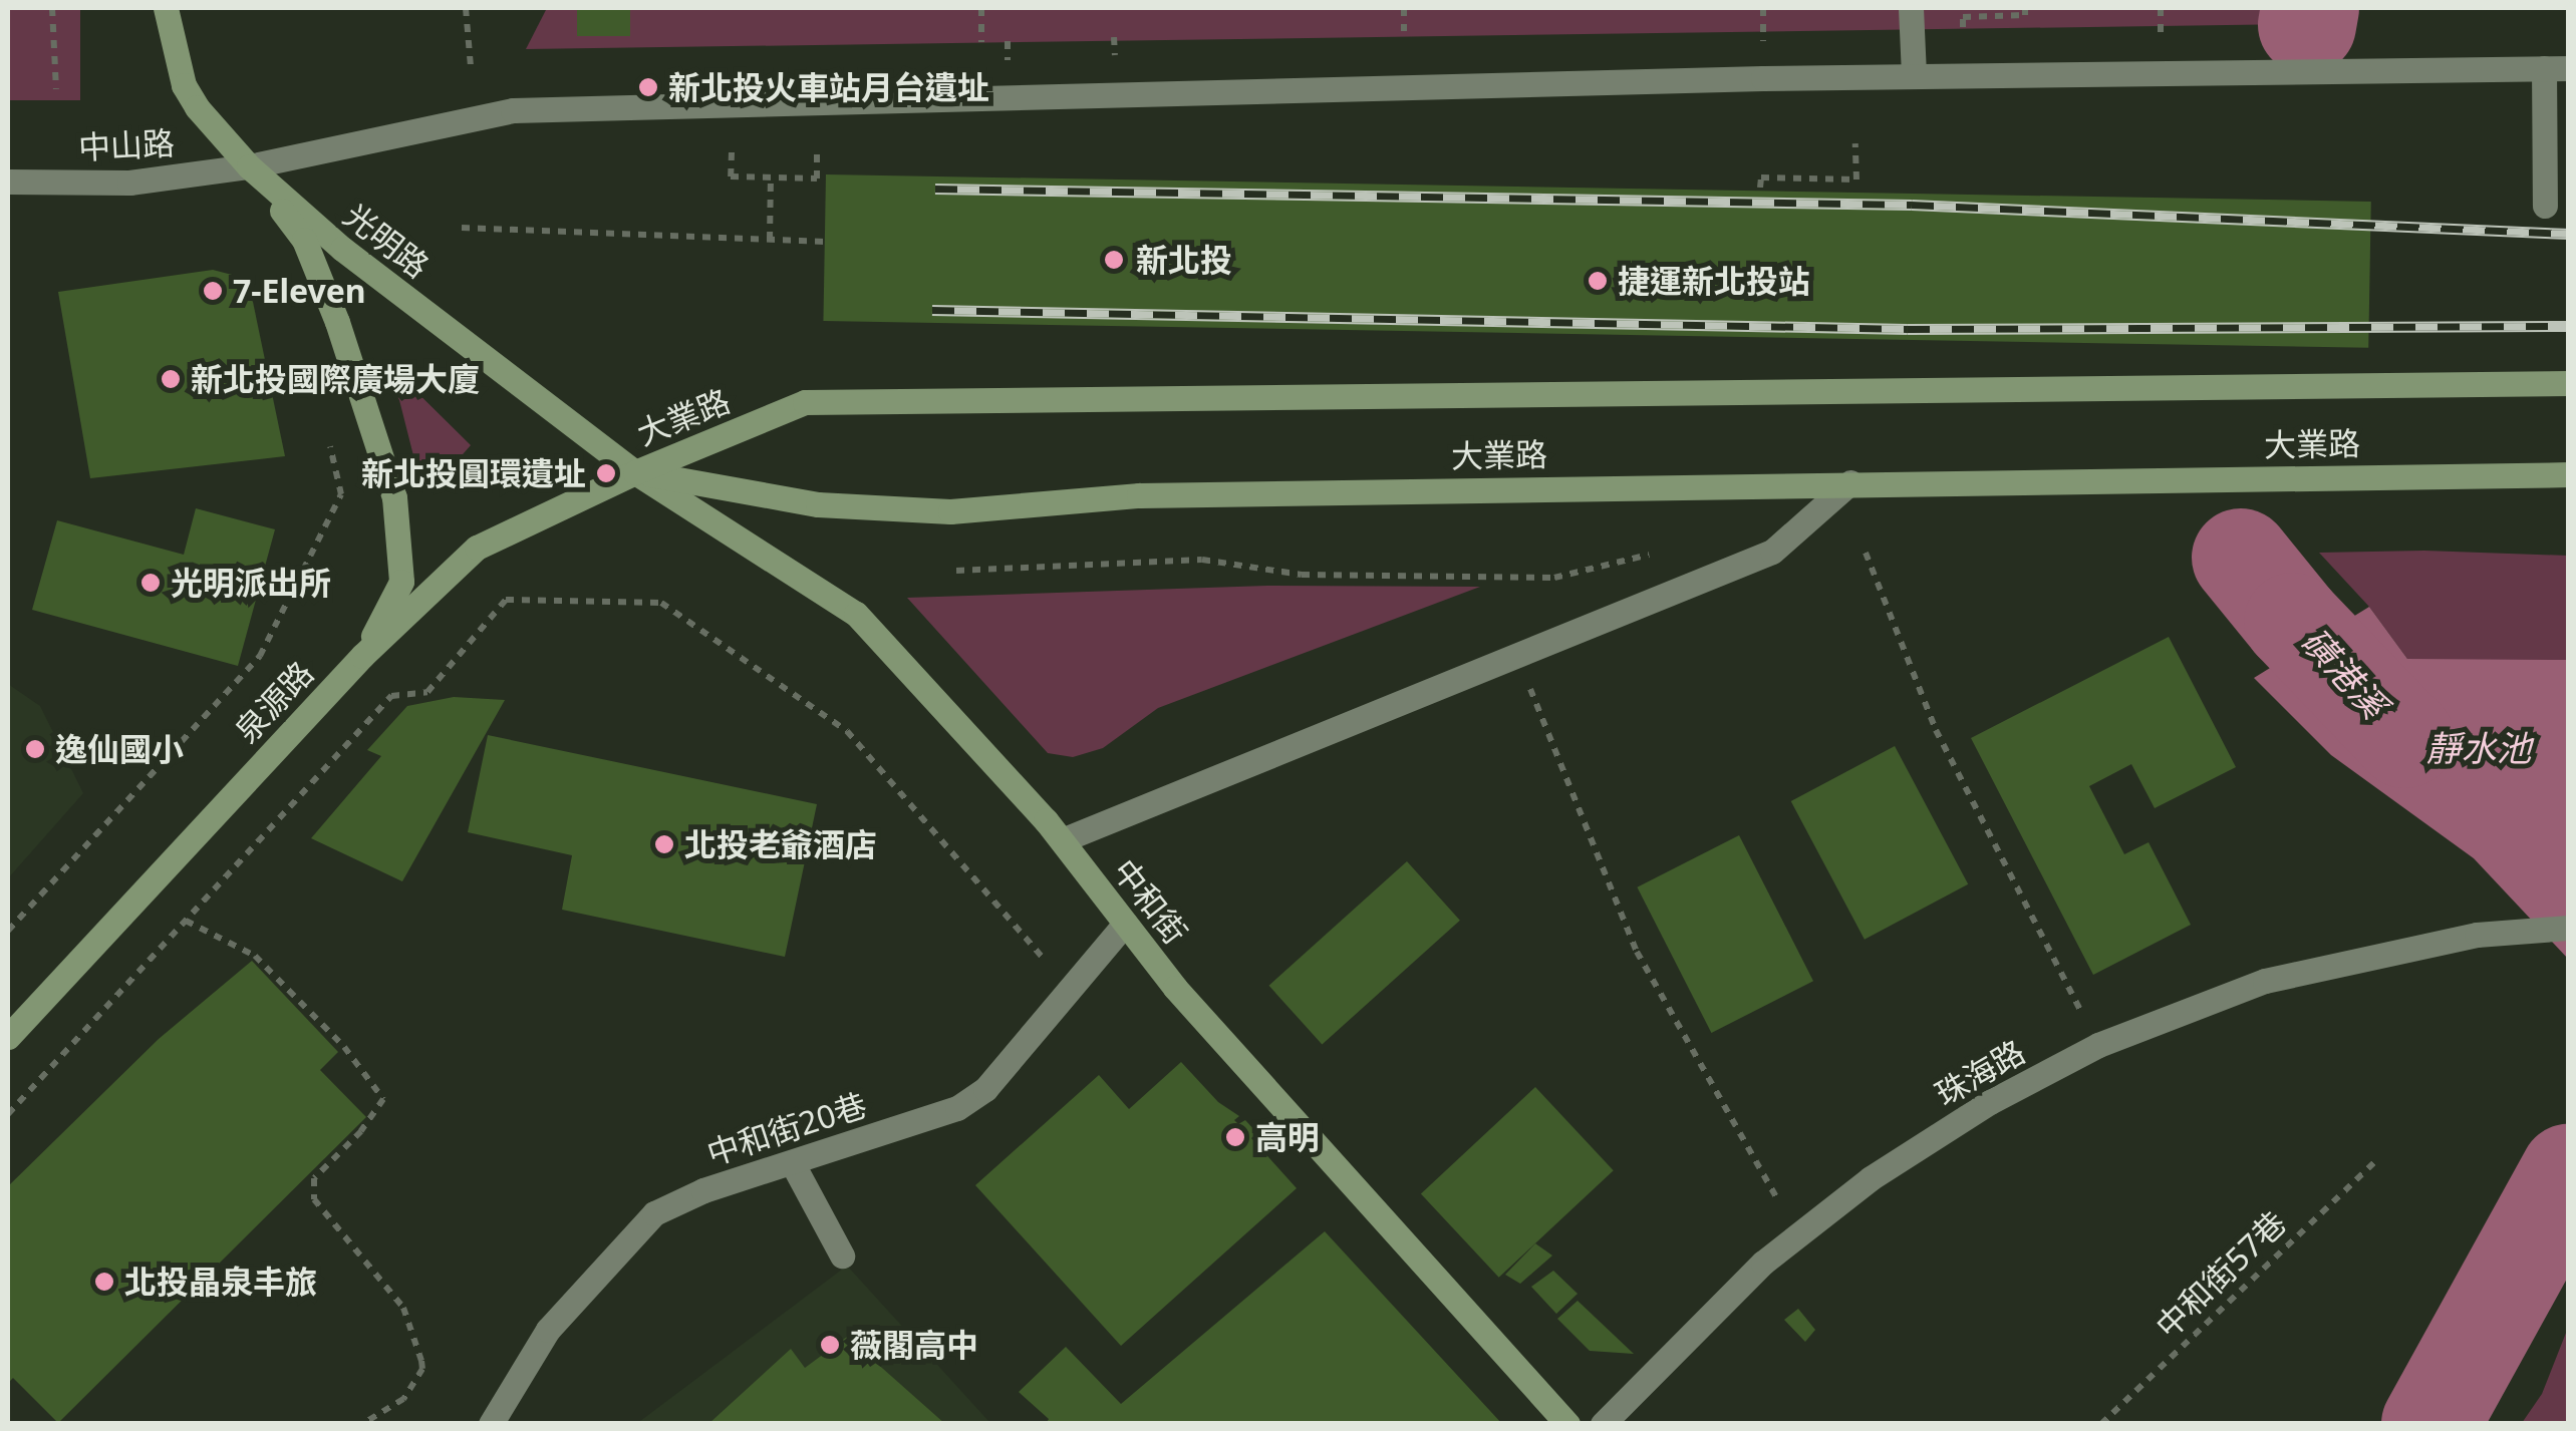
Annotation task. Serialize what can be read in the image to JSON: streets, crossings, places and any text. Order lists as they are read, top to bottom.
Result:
{
  "streets": {
    "main road": [
      "光明路",
      "大業路",
      "泉源路",
      "中和街"
    ],
    "street": ["中山路", "珠海路", "中和街20巷"],
    "path": ["中和街57巷"]
  },
  "crossings": [
    ["中山路", "光明路"],
    ["光明路", "大業路"],
    ["光明路", "泉源路"],
    ["光明路", "中和街"],
    ["大業路", "泉源路"],
    ["大業路", "中和街"],
    ["泉源路", "中和街"],
    ["中和街", "中和街20巷"]
  ],
  "water": ["磺港溪", "靜水池"],
  "places": [
    "新北投火車站月台遺址",
    "新北投",
    "捷運新北投站",
    "7-Eleven",
    "新北投國際廣場大廈",
    "新北投圓環遺址",
    "光明派出所",
    "逸仙國小",
    "北投老爺酒店",
    "高明",
    "北投晶泉丰旅",
    "薇閣高中"
  ]
}
